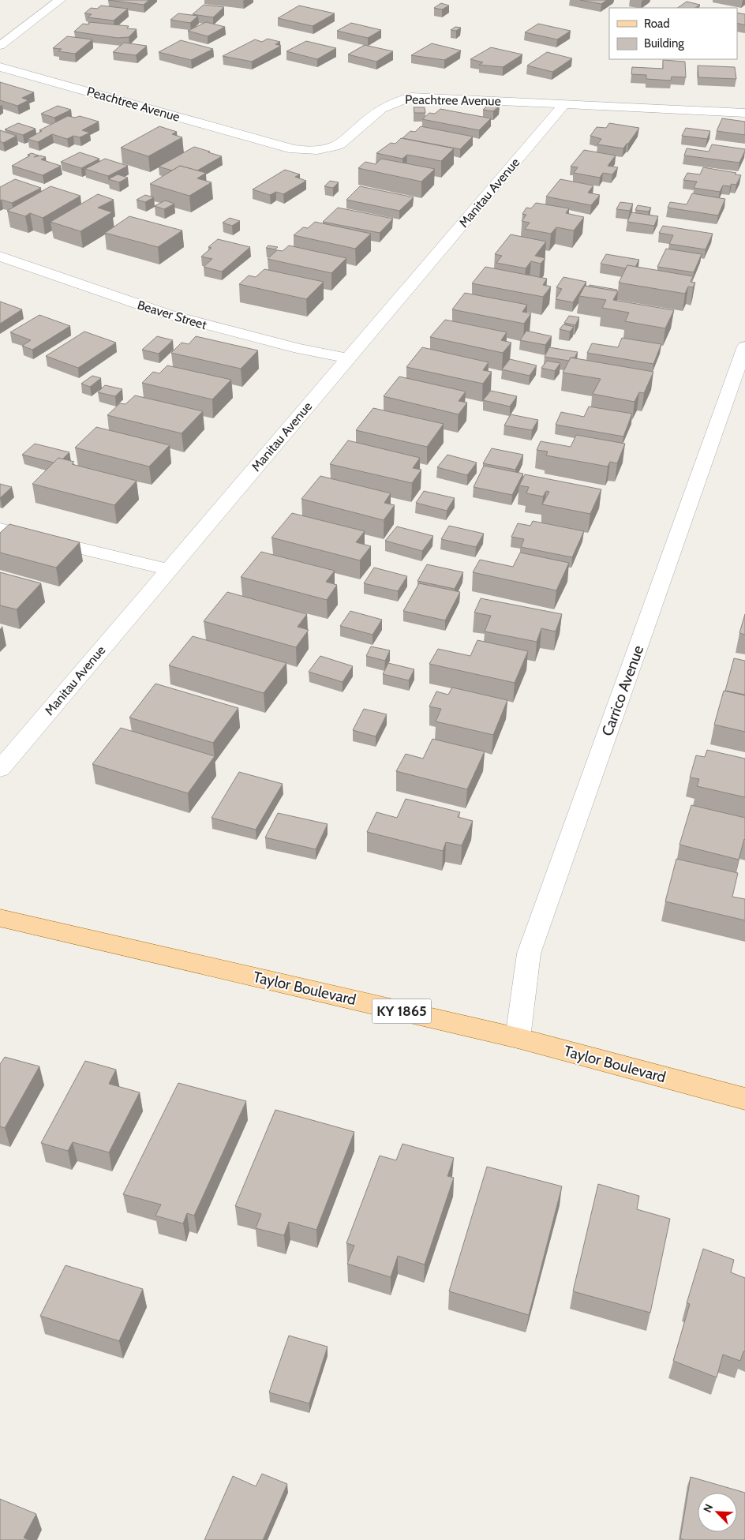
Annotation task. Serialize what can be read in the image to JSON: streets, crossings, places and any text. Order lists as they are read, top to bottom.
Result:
{
  "streets": {
    "main road": ["Taylor Boulevard", "KY 1865"],
    "street": [
      "Peachtree Avenue",
      "Manitau Avenue",
      "Beaver Street",
      "Carrico Avenue"
    ]
  },
  "crossings": [
    ["Peachtree Avenue", "Manitau Avenue"],
    ["Manitau Avenue", "Beaver Street"],
    ["Carrico Avenue", "Taylor Boulevard"]
  ],
  "legend": ["Road", "Building"],
  "north": "top left"
}
